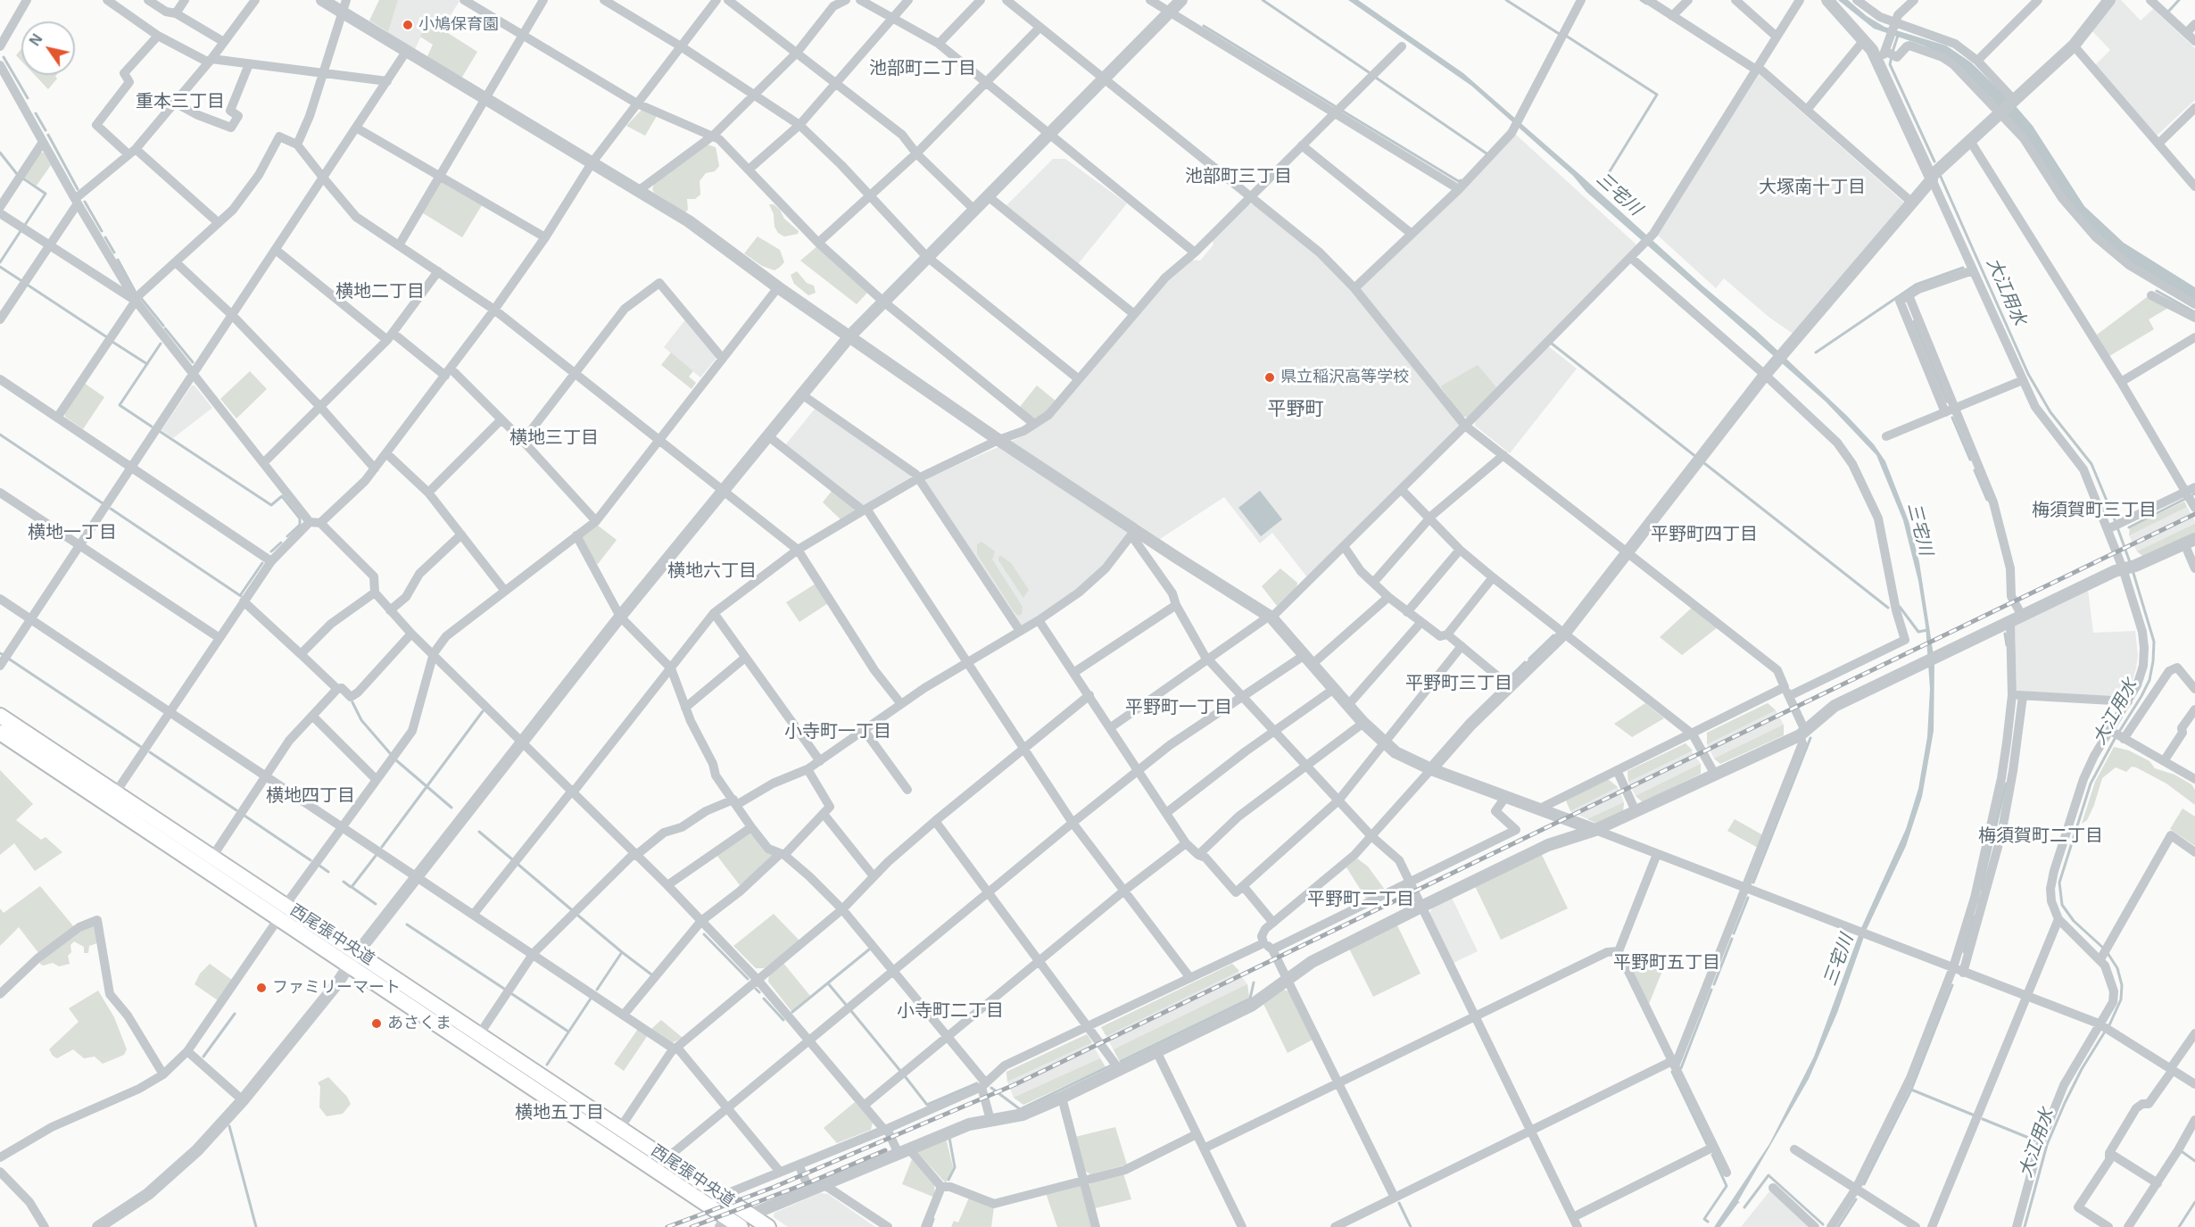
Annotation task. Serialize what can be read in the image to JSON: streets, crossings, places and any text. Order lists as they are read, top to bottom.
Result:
{
  "streets": {
    "main road": ["西尾張中央道"]
  },
  "districts": [
    "池部町二丁目",
    "重本三丁目",
    "池部町三丁目",
    "大塚南十丁目",
    "横地二丁目",
    "平野町",
    "横地三丁目",
    "梅須賀町三丁目",
    "横地一丁目",
    "平野町四丁目",
    "横地六丁目",
    "平野町三丁目",
    "平野町一丁目",
    "小寺町一丁目",
    "横地四丁目",
    "梅須賀町二丁目",
    "平野町二丁目",
    "平野町五丁目",
    "小寺町二丁目",
    "横地五丁目"
  ],
  "water": ["三宅川", "大江用水"],
  "places": [
    "小鳩保育園",
    "県立稲沢高等学校",
    "ファミリーマート",
    "あさくま"
  ],
  "north": "top left"
}
